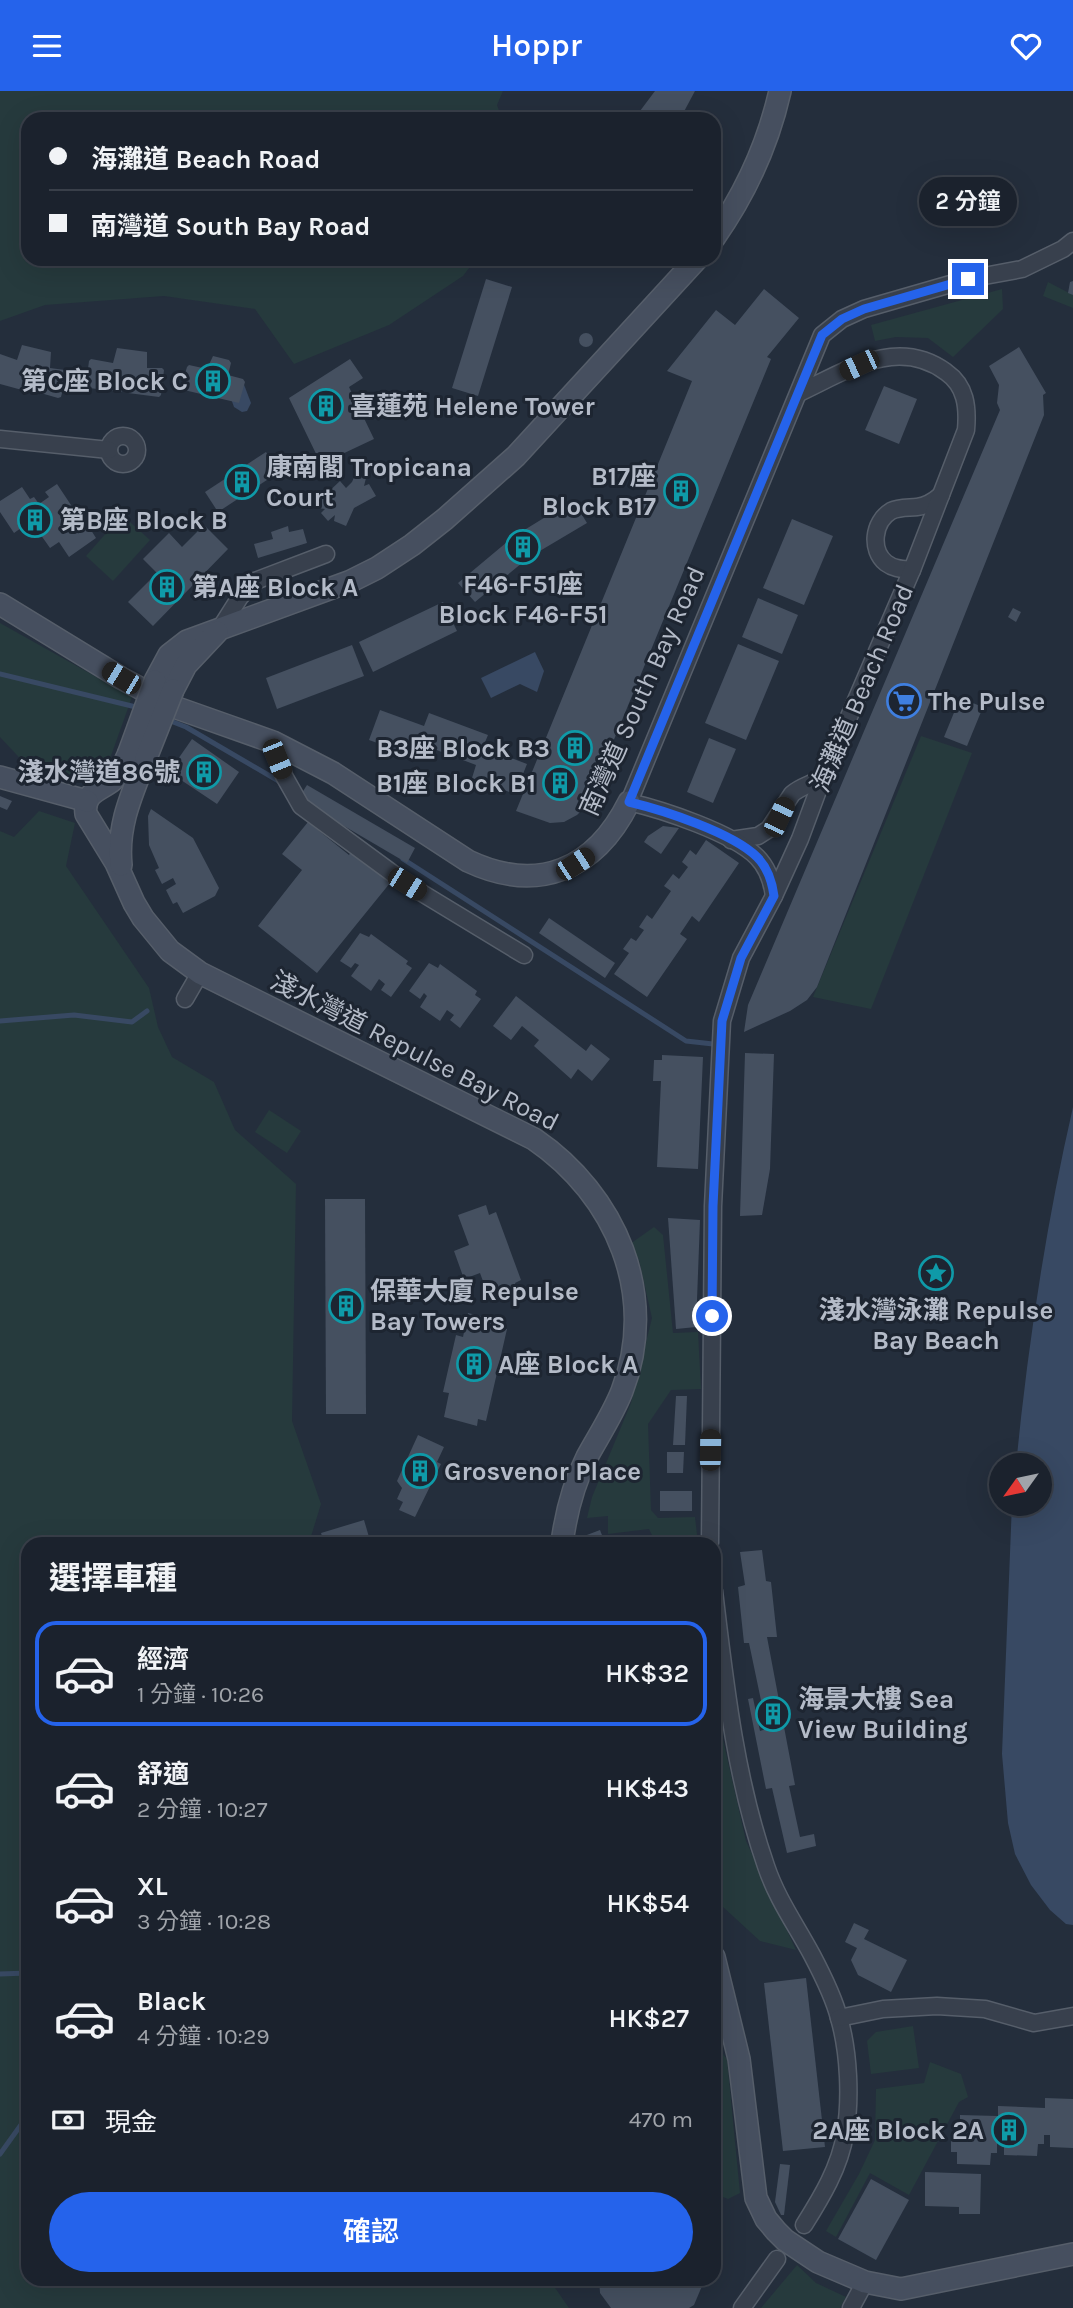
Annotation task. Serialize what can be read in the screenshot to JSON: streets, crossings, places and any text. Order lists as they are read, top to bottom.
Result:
{
  "streets": {
    "main road": ["南灣道 South Bay Road", "淺水灣道 Repulse Bay Road"],
    "street": ["海灘道 Beach Road"]
  },
  "crossings": [
    ["海灘道 Beach Road", "南灣道 South Bay Road"]
  ],
  "places": {
    "building": [
      "第C座 Block C",
      "喜蓮苑 Helene Tower",
      "康南閣 Tropicana Court",
      "B17座 Block B17",
      "第B座 Block B",
      "F46-F51座 Block F46-F51",
      "第A座 Block A",
      "B3座 Block B3",
      "淺水灣道86號",
      "B1座 Block B1",
      "保華大廈 Repulse Bay Towers",
      "A座 Block A",
      "Grosvenor Place",
      "海景大樓 Sea View Building",
      "2A座 Block 2A"
    ],
    "supermarket": ["The Pulse"],
    "place": ["淺水灣泳灘 Repulse Bay Beach"]
  },
  "north": "bottom left",
  "page": {
    "header": "Hoppr",
    "banner": ["海灘道 Beach Road", "南灣道 South Bay Road"],
    "bubble": "2 分鐘",
    "heading": "選擇車種",
    "list": [
      {
        "name": "經濟",
        "note": "1 分鐘 · 10:26",
        "value": "HK$32"
      },
      {
        "name": "舒適",
        "note": "2 分鐘 · 10:27",
        "value": "HK$43"
      },
      {
        "name": "XL",
        "note": "3 分鐘 · 10:28",
        "value": "HK$54"
      },
      {
        "name": "Black",
        "note": "4 分鐘 · 10:29",
        "value": "HK$27"
      }
    ],
    "pay": ["現金", "470 m"],
    "buttons": "確認"
  }
}
